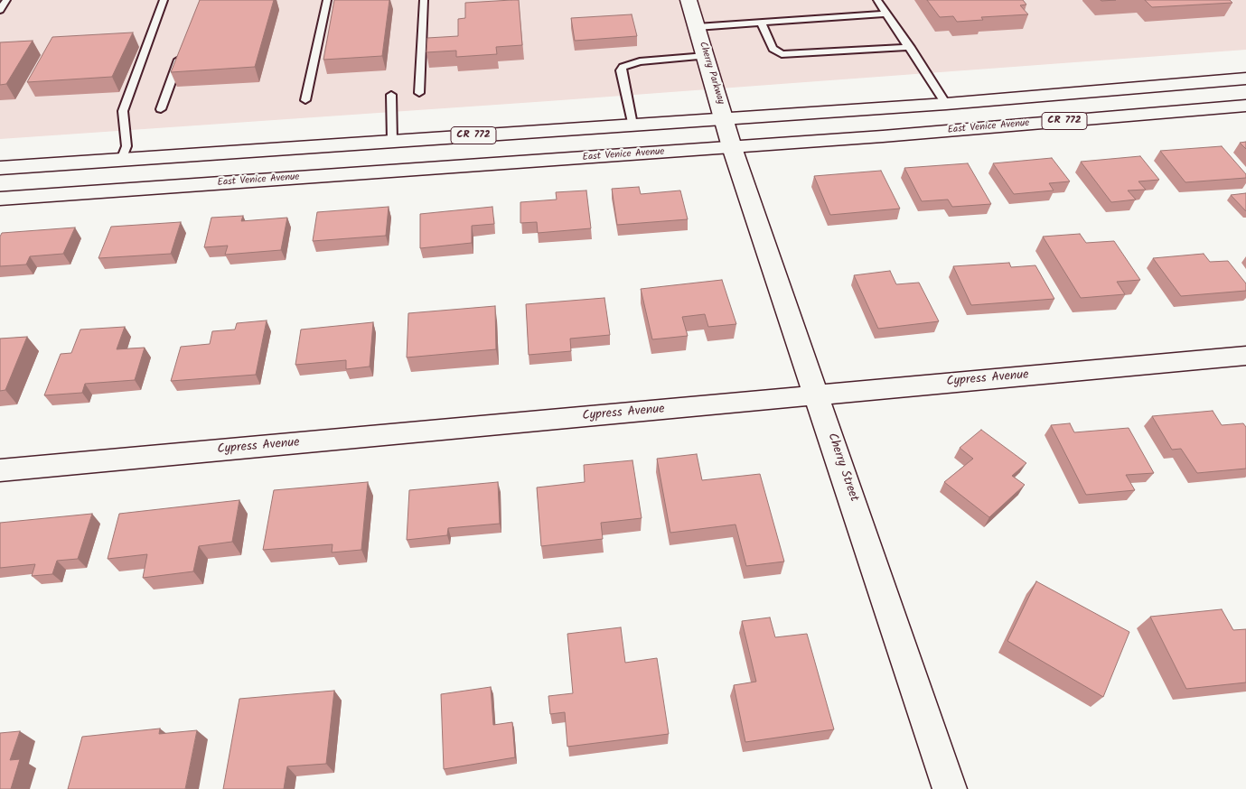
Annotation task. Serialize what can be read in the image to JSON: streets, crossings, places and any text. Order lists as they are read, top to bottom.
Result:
{
  "streets": {
    "main road": [
      "Cherry Parkway",
      "CR 772",
      "East Venice Avenue",
      "Cypress Avenue",
      "Cherry Street"
    ]
  },
  "crossings": [
    ["Cherry Parkway", "CR 772"],
    ["Cherry Parkway", "East Venice Avenue"],
    ["Cherry Parkway", "Cherry Street"],
    ["East Venice Avenue", "Cherry Street"],
    ["Cypress Avenue", "Cherry Street"]
  ]
}
